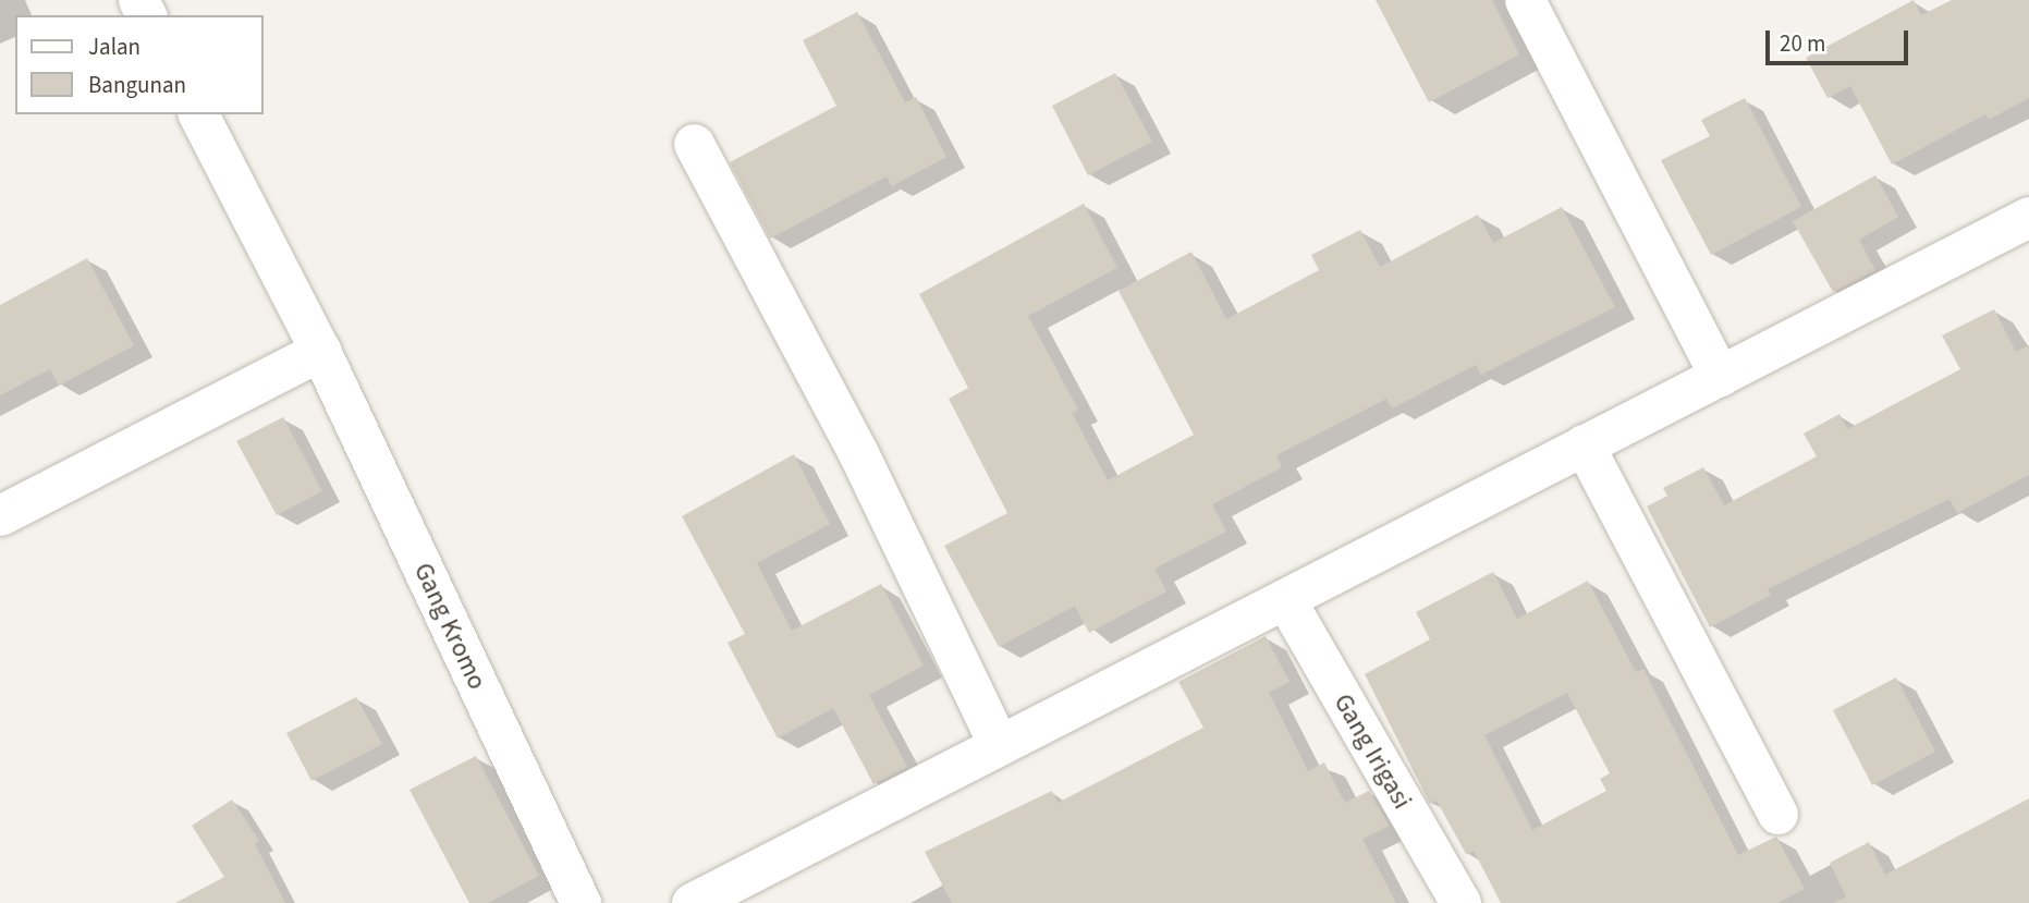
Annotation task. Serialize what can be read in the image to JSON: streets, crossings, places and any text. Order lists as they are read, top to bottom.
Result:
{
  "streets": {
    "street": ["Gang Kromo", "Gang Irigasi"]
  },
  "legend": ["Jalan", "Bangunan"],
  "scale_bar": "20 m"
}
